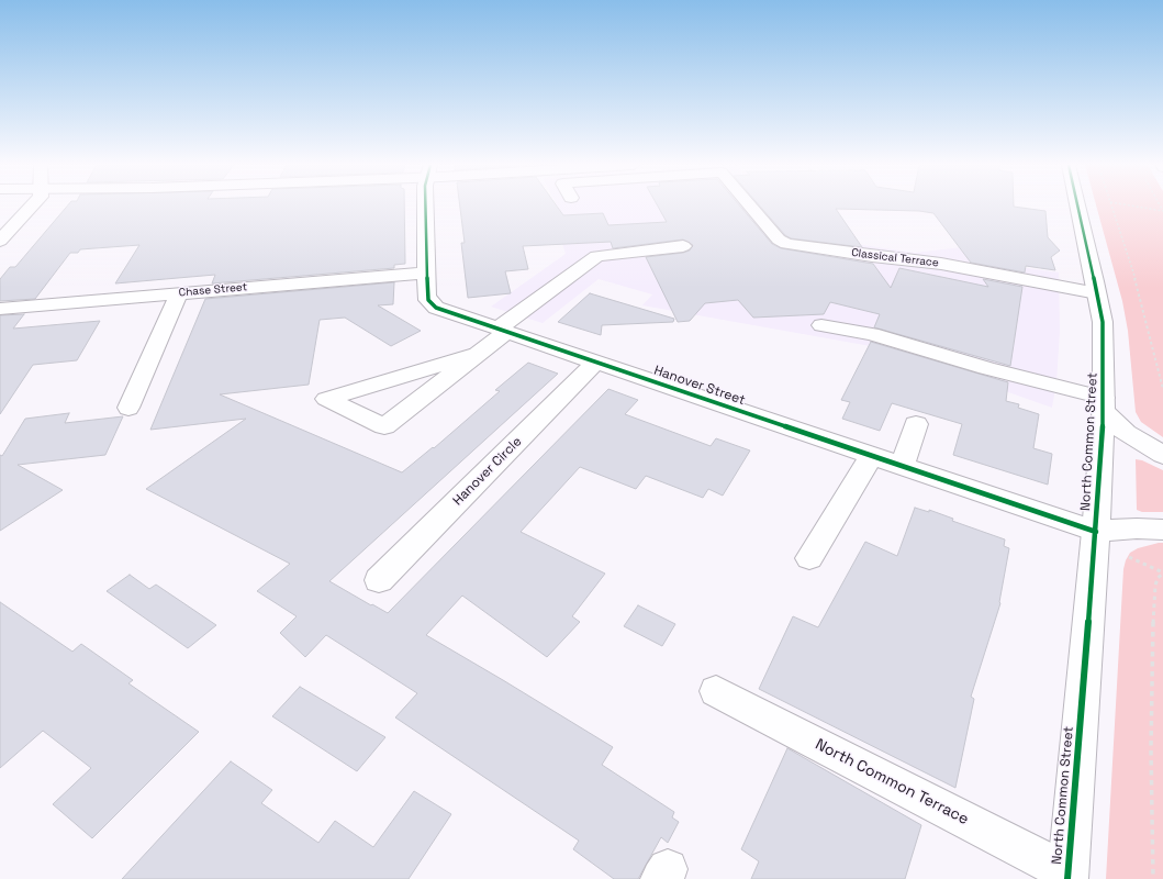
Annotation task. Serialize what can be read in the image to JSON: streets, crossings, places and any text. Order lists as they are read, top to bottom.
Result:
{
  "streets": {
    "street": [
      "Classical Terrace",
      "Chase Street",
      "Hanover Street",
      "North Common Street",
      "Hanover Circle",
      "North Common Terrace"
    ]
  },
  "crossings": [
    ["Classical Terrace", "North Common Street"],
    ["Chase Street", "Hanover Street"],
    ["Hanover Street", "North Common Street"],
    ["Hanover Street", "Hanover Circle"],
    ["North Common Street", "North Common Terrace"]
  ]
}
